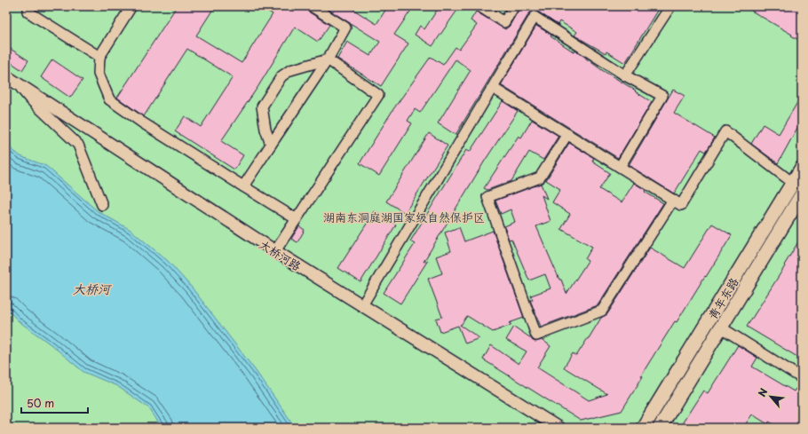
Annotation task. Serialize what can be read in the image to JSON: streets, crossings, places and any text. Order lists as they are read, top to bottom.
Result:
{
  "streets": {
    "main road": ["青年东路"],
    "street": ["大桥河路"]
  },
  "water": ["大桥河"],
  "parks": ["湖南东洞庭湖国家级自然保护区"],
  "scale_bar": "50 m",
  "north": "top left"
}
